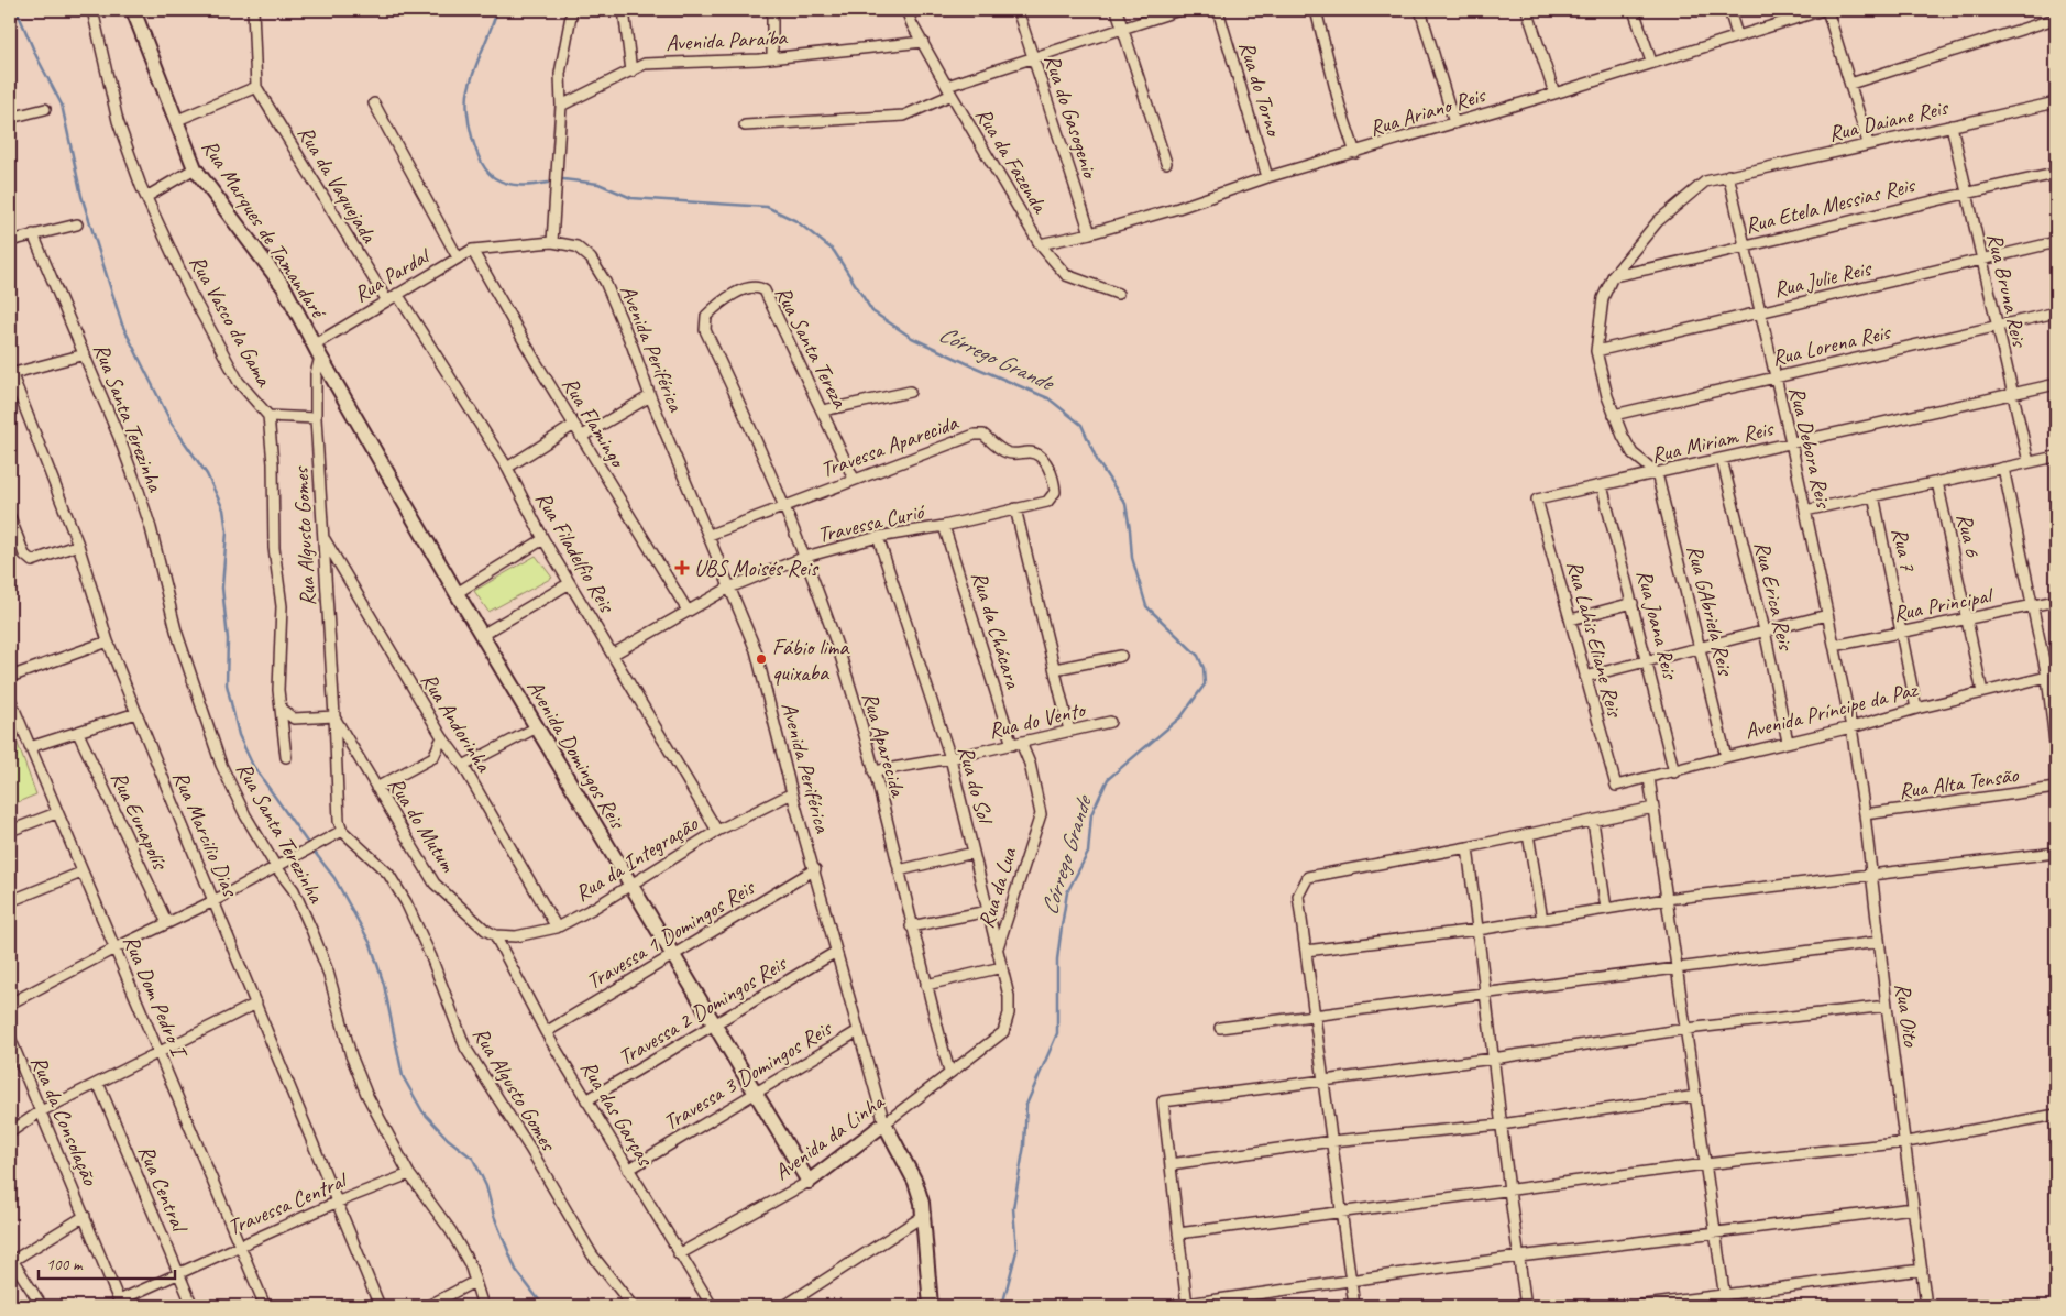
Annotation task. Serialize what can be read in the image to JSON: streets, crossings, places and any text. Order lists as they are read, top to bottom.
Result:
{
  "streets": {
    "street": [
      "Avenida Paraíba",
      "Rua do Torno",
      "Rua Ariano Reis",
      "Rua do Gasogenio",
      "Rua Daiane Reis",
      "Rua da Fazenda",
      "Rua da Vaquejada",
      "Rua Etela Messias Reis",
      "Rua Marques de Tamandaré",
      "Rua Pardal",
      "Rua Julie Reis",
      "Rua Bruna Reis",
      "Rua Vasco da Gama",
      "Rua Lorena Reis",
      "Rua Santa Tereza",
      "Avenida Periférica",
      "Rua Santa Terezinha",
      "Rua Flamingo",
      "Rua Miriam Reis",
      "Travessa Aparecida",
      "Rua Debora Reis",
      "Travessa Curió",
      "Rua 6",
      "Rua Algusto Gomes",
      "Rua 7",
      "Rua Filadelfio Reis",
      "Rua Erica Reis",
      "Rua Principal",
      "Rua GAbriela Reis",
      "Rua Joana Reis",
      "Rua da Chácara",
      "Rua Lahis Eliane Reis",
      "Avenida Príncipe da Paz",
      "Rua do Vento",
      "Rua Andorinha",
      "Rua Aparecida",
      "Avenida Domingos Reis",
      "Rua Alta Tensão",
      "Rua do Sol",
      "Rua Eunapolís",
      "Rua do Mutum",
      "Rua Marcilio Dias",
      "Rua da Integração",
      "Rua da Lua",
      "Travessa 1 Domingos Reis",
      "Rua Dom Pedro I",
      "Travessa 2 Domingos Reis",
      "Rua Oito",
      "Travessa 3 Domingos Reis",
      "Rua das Garças",
      "Rua da Consolação",
      "Avenida da Linha",
      "Rua Central",
      "Travessa Central"
    ]
  },
  "crossings": [
    ["Avenida Paraíba", "Rua da Fazenda"],
    ["Rua do Torno", "Rua Ariano Reis"],
    ["Rua Ariano Reis", "Rua do Gasogenio"],
    ["Rua Ariano Reis", "Rua da Fazenda"],
    ["Rua Daiane Reis", "Rua Etela Messias Reis"],
    ["Rua Daiane Reis", "Rua Julie Reis"],
    ["Rua Daiane Reis", "Rua Bruna Reis"],
    ["Rua Daiane Reis", "Rua Debora Reis"],
    ["Rua da Vaquejada", "Rua Pardal"],
    ["Rua Etela Messias Reis", "Rua Bruna Reis"],
    ["Rua Etela Messias Reis", "Rua Debora Reis"],
    ["Rua Marques de Tamandaré", "Rua Pardal"],
    ["Rua Marques de Tamandaré", "Rua Algusto Gomes"],
    ["Rua Marques de Tamandaré", "Avenida Domingos Reis"],
    ["Rua Pardal", "Avenida Periférica"],
    ["Rua Pardal", "Rua Flamingo"],
    ["Rua Pardal", "Rua Algusto Gomes"],
    ["Rua Pardal", "Rua Filadelfio Reis"],
    ["Rua Pardal", "Avenida Domingos Reis"],
    ["Rua Julie Reis", "Rua Bruna Reis"],
    ["Rua Julie Reis", "Rua Debora Reis"],
    ["Rua Bruna Reis", "Rua Lorena Reis"],
    ["Rua Bruna Reis", "Rua Miriam Reis"],
    ["Rua Lorena Reis", "Rua Debora Reis"],
    ["Rua Santa Tereza", "Travessa Aparecida"],
    ["Rua Santa Tereza", "Rua Aparecida"],
    ["Avenida Periférica", "Rua Flamingo"],
    ["Avenida Periférica", "Travessa Aparecida"],
    ["Avenida Periférica", "Travessa Curió"],
    ["Avenida Periférica", "Rua da Integração"],
    ["Avenida Periférica", "Travessa 1 Domingos Reis"],
    ["Avenida Periférica", "Travessa 2 Domingos Reis"],
    ["Avenida Periférica", "Travessa 3 Domingos Reis"],
    ["Avenida Periférica", "Avenida da Linha"],
    ["Rua Santa Terezinha", "Travessa Central"],
    ["Rua Flamingo", "Travessa Curió"],
    ["Rua Miriam Reis", "Rua Debora Reis"],
    ["Rua Miriam Reis", "Rua Erica Reis"],
    ["Rua Miriam Reis", "Rua GAbriela Reis"],
    ["Rua Miriam Reis", "Rua Joana Reis"],
    ["Rua Miriam Reis", "Rua Lahis Eliane Reis"],
    ["Travessa Aparecida", "Travessa Curió"],
    ["Travessa Aparecida", "Rua Aparecida"],
    ["Rua Debora Reis", "Rua Principal"],
    ["Rua Debora Reis", "Avenida Príncipe da Paz"],
    ["Rua Debora Reis", "Rua Oito"],
    ["Travessa Curió", "Rua Filadelfio Reis"],
    ["Travessa Curió", "Rua da Chácara"],
    ["Travessa Curió", "Rua Aparecida"],
    ["Travessa Curió", "Rua do Sol"],
    ["Rua 6", "Rua Principal"],
    ["Rua 6", "Avenida Príncipe da Paz"],
    ["Rua Algusto Gomes", "Rua Andorinha"],
    ["Rua Algusto Gomes", "Avenida Domingos Reis"],
    ["Rua Algusto Gomes", "Rua do Mutum"],
    ["Rua 7", "Rua Principal"],
    ["Rua 7", "Avenida Príncipe da Paz"],
    ["Rua Filadelfio Reis", "Rua da Integração"],
    ["Rua Erica Reis", "Avenida Príncipe da Paz"],
    ["Rua GAbriela Reis", "Avenida Príncipe da Paz"],
    ["Rua Joana Reis", "Avenida Príncipe da Paz"],
    ["Rua da Chácara", "Rua do Vento"],
    ["Rua da Chácara", "Rua da Lua"],
    ["Rua Lahis Eliane Reis", "Avenida Príncipe da Paz"],
    ["Avenida Príncipe da Paz", "Rua Oito"],
    ["Rua do Vento", "Rua Aparecida"],
    ["Rua do Vento", "Rua do Sol"],
    ["Rua do Vento", "Rua da Lua"],
    ["Rua Andorinha", "Rua da Integração"],
    ["Rua Aparecida", "Avenida da Linha"],
    ["Avenida Domingos Reis", "Rua da Integração"],
    ["Avenida Domingos Reis", "Travessa 1 Domingos Reis"],
    ["Avenida Domingos Reis", "Travessa 2 Domingos Reis"],
    ["Avenida Domingos Reis", "Travessa 3 Domingos Reis"],
    ["Avenida Domingos Reis", "Avenida da Linha"],
    ["Rua Alta Tensão", "Rua Oito"],
    ["Rua do Sol", "Rua da Lua"],
    ["Rua do Sol", "Avenida da Linha"],
    ["Rua do Mutum", "Rua da Integração"],
    ["Rua do Mutum", "Rua das Garças"],
    ["Rua Marcilio Dias", "Travessa Central"],
    ["Rua da Integração", "Rua das Garças"],
    ["Travessa 1 Domingos Reis", "Rua das Garças"],
    ["Rua Dom Pedro I", "Travessa Central"],
    ["Travessa 2 Domingos Reis", "Rua das Garças"],
    ["Travessa 3 Domingos Reis", "Rua das Garças"],
    ["Rua das Garças", "Avenida da Linha"],
    ["Rua Central", "Travessa Central"]
  ],
  "water": ["Córrego Grande"],
  "places": {
    "health": ["UBS Moisés Reis"],
    "other": ["Fábio lima quixaba"]
  },
  "scale_bar": "100 m"
}
